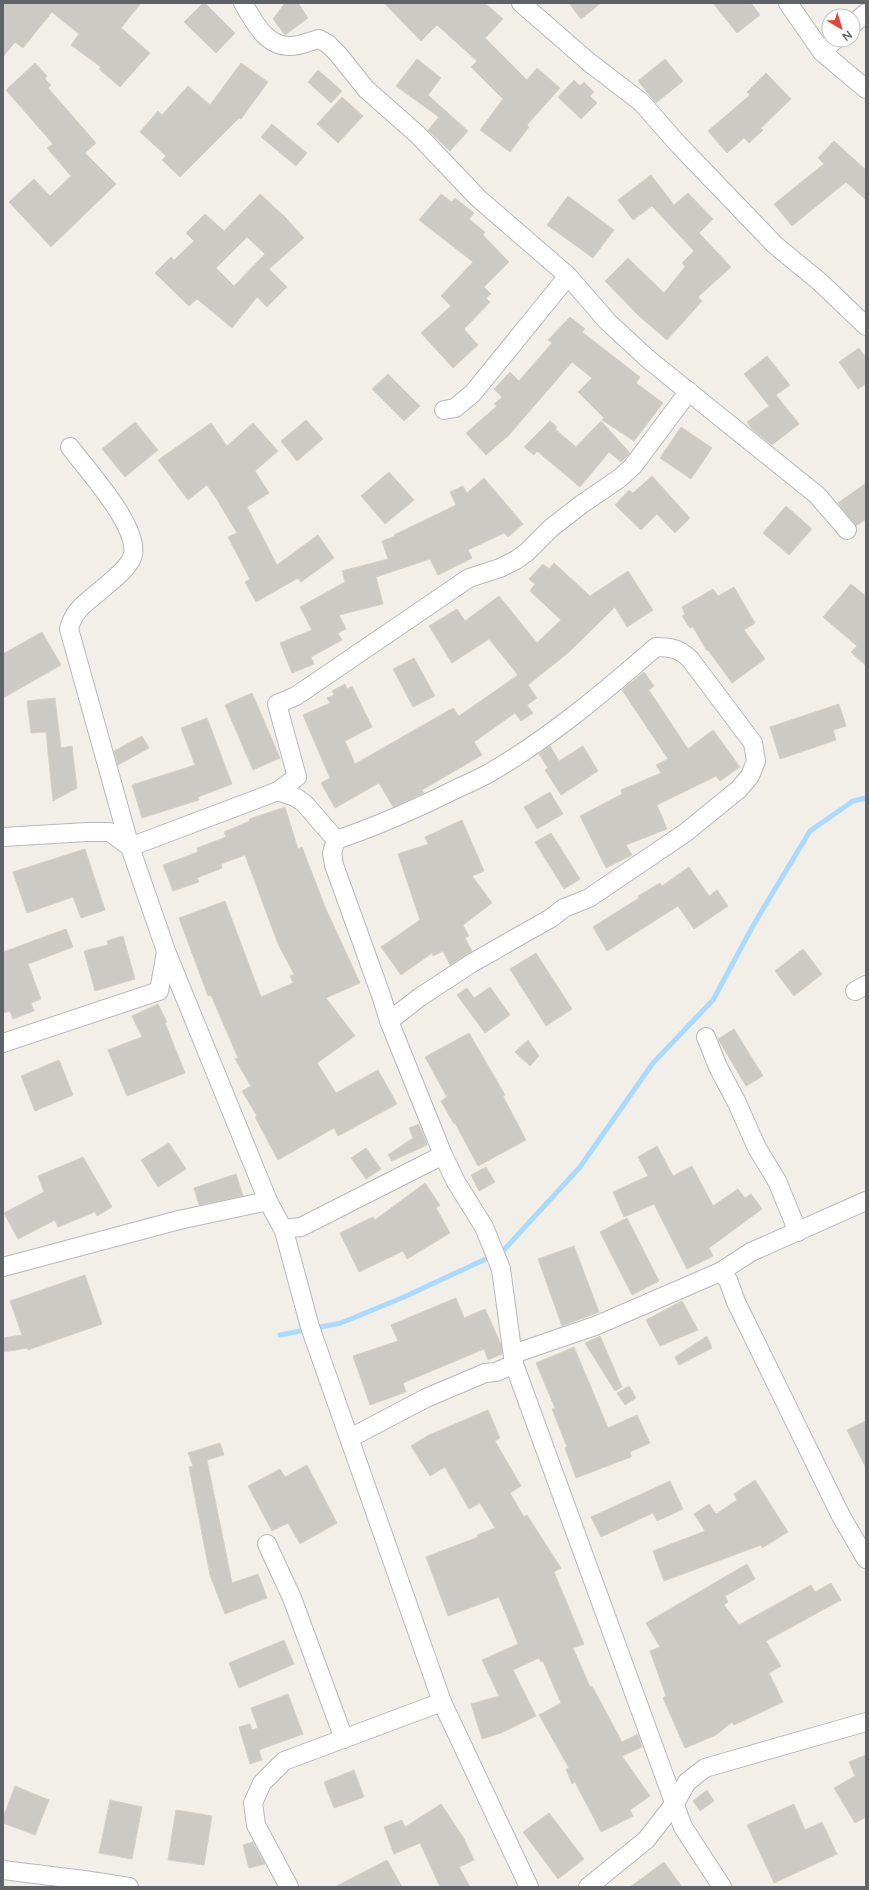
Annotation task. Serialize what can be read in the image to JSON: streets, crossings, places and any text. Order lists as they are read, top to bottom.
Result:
{
  "north": "bottom right"
}
